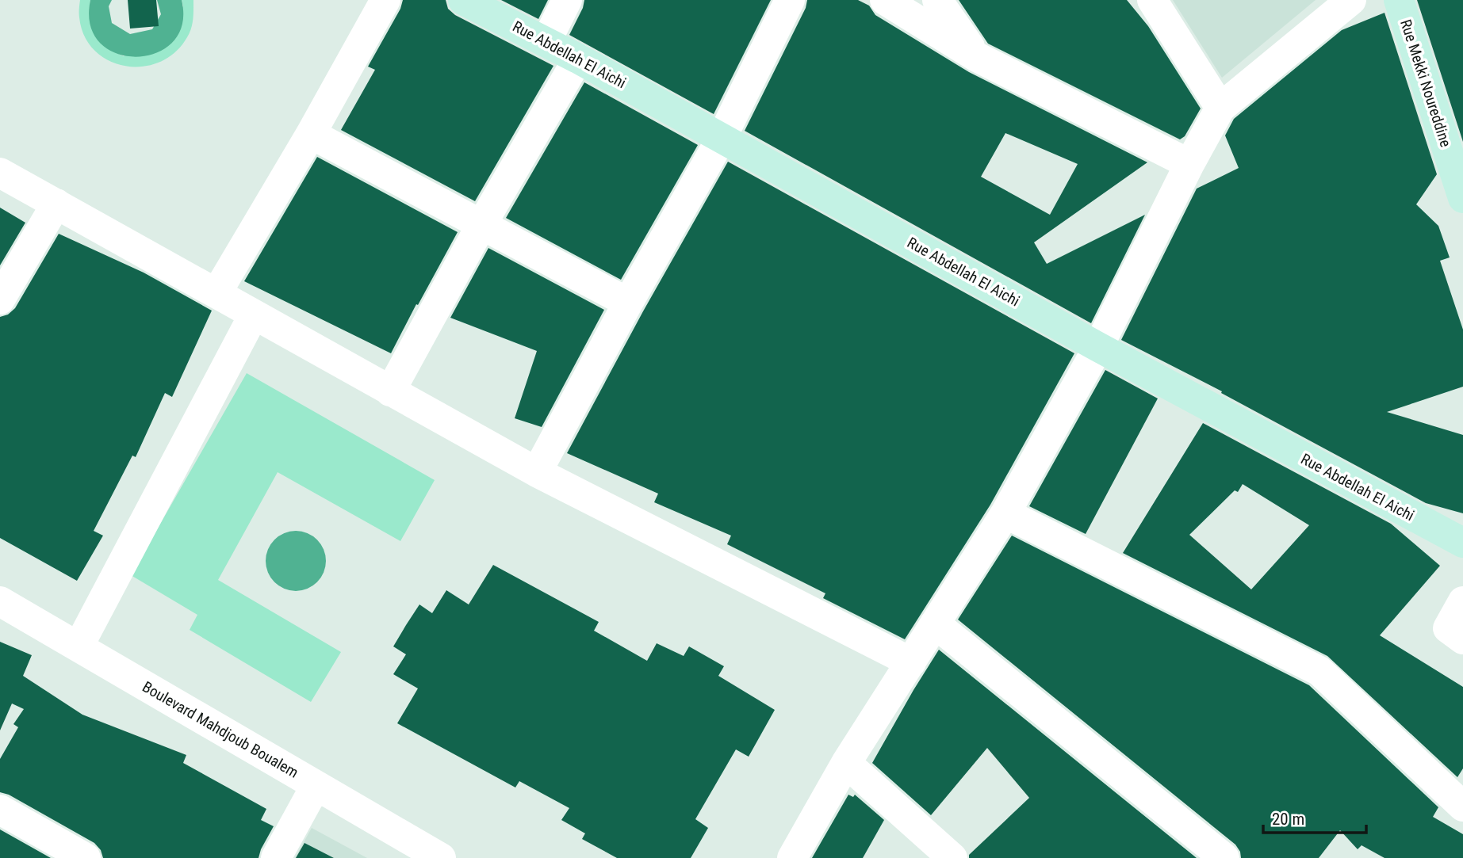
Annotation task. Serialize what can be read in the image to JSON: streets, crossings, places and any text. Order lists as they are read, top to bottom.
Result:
{
  "streets": {
    "street": ["Rue Abdellah El Aichi", "Rue Mekki Noureddine", "Boulevard Mahdjoub Boualem"]
  },
  "scale_bar": "20 m"
}
